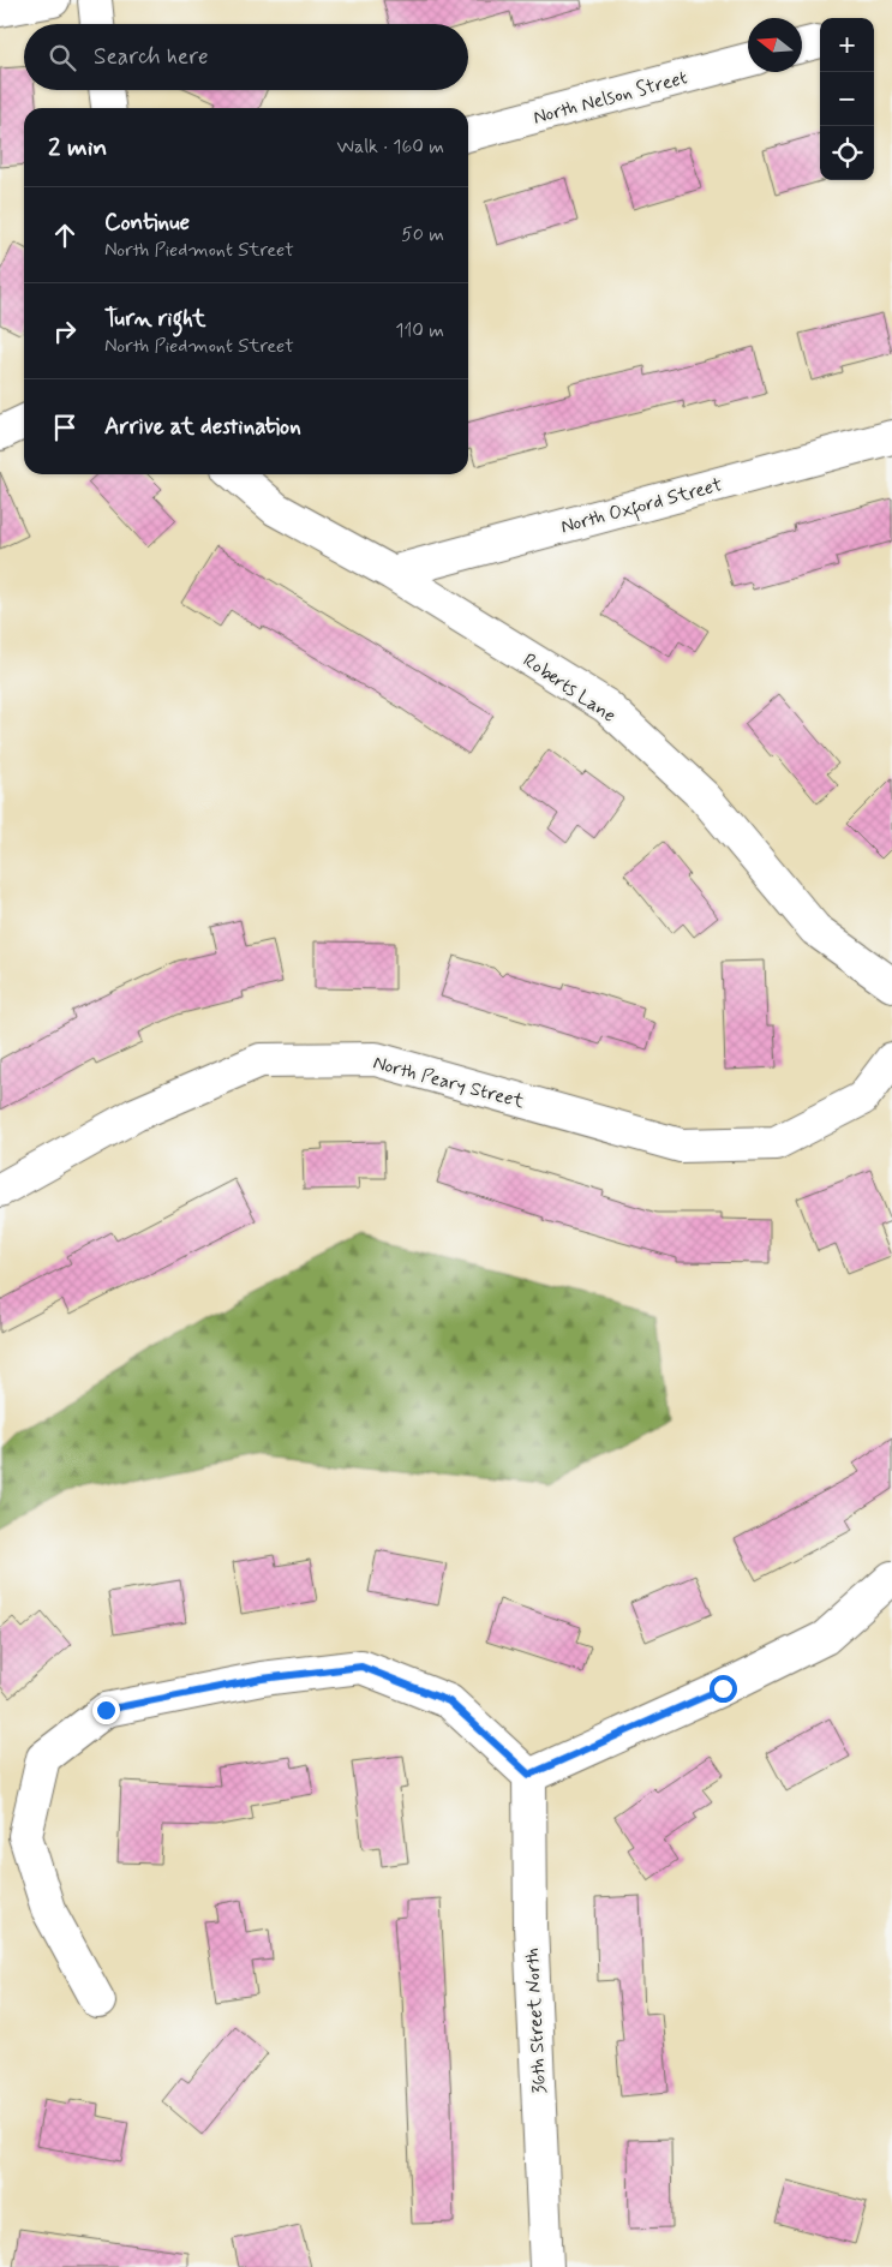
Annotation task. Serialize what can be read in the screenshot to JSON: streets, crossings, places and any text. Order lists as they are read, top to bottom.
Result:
{
  "streets": {
    "street": [
      "North Nelson Street",
      "North Oxford Street",
      "Roberts Lane",
      "North Peary Street",
      "36th Street North"
    ]
  },
  "crossings": [
    ["North Oxford Street", "Roberts Lane"]
  ],
  "north": "left",
  "page": {
    "map_buttons": ["+", "−"],
    "search": "Search here",
    "heading": ["2 min", "Walk · 160 m"],
    "list": [
      ["Continue", "North Piedmont Street", "50 m"],
      ["Turn right", "North Piedmont Street", "110 m"],
      "Arrive at destination"
    ]
  }
}
